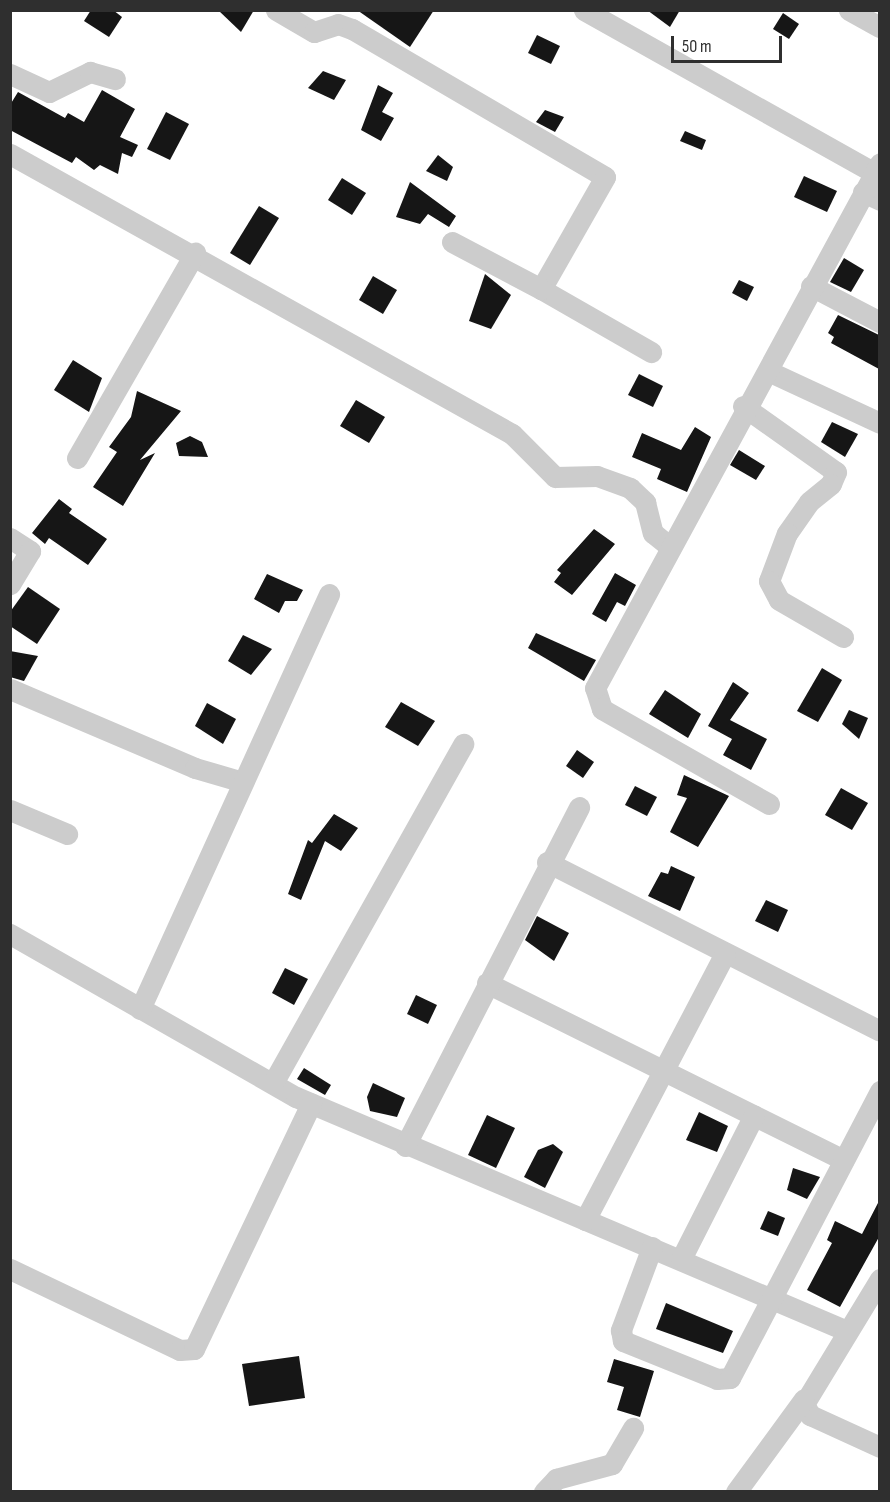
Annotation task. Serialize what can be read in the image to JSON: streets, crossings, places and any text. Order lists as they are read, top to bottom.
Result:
{
  "scale_bar": "50 m"
}
